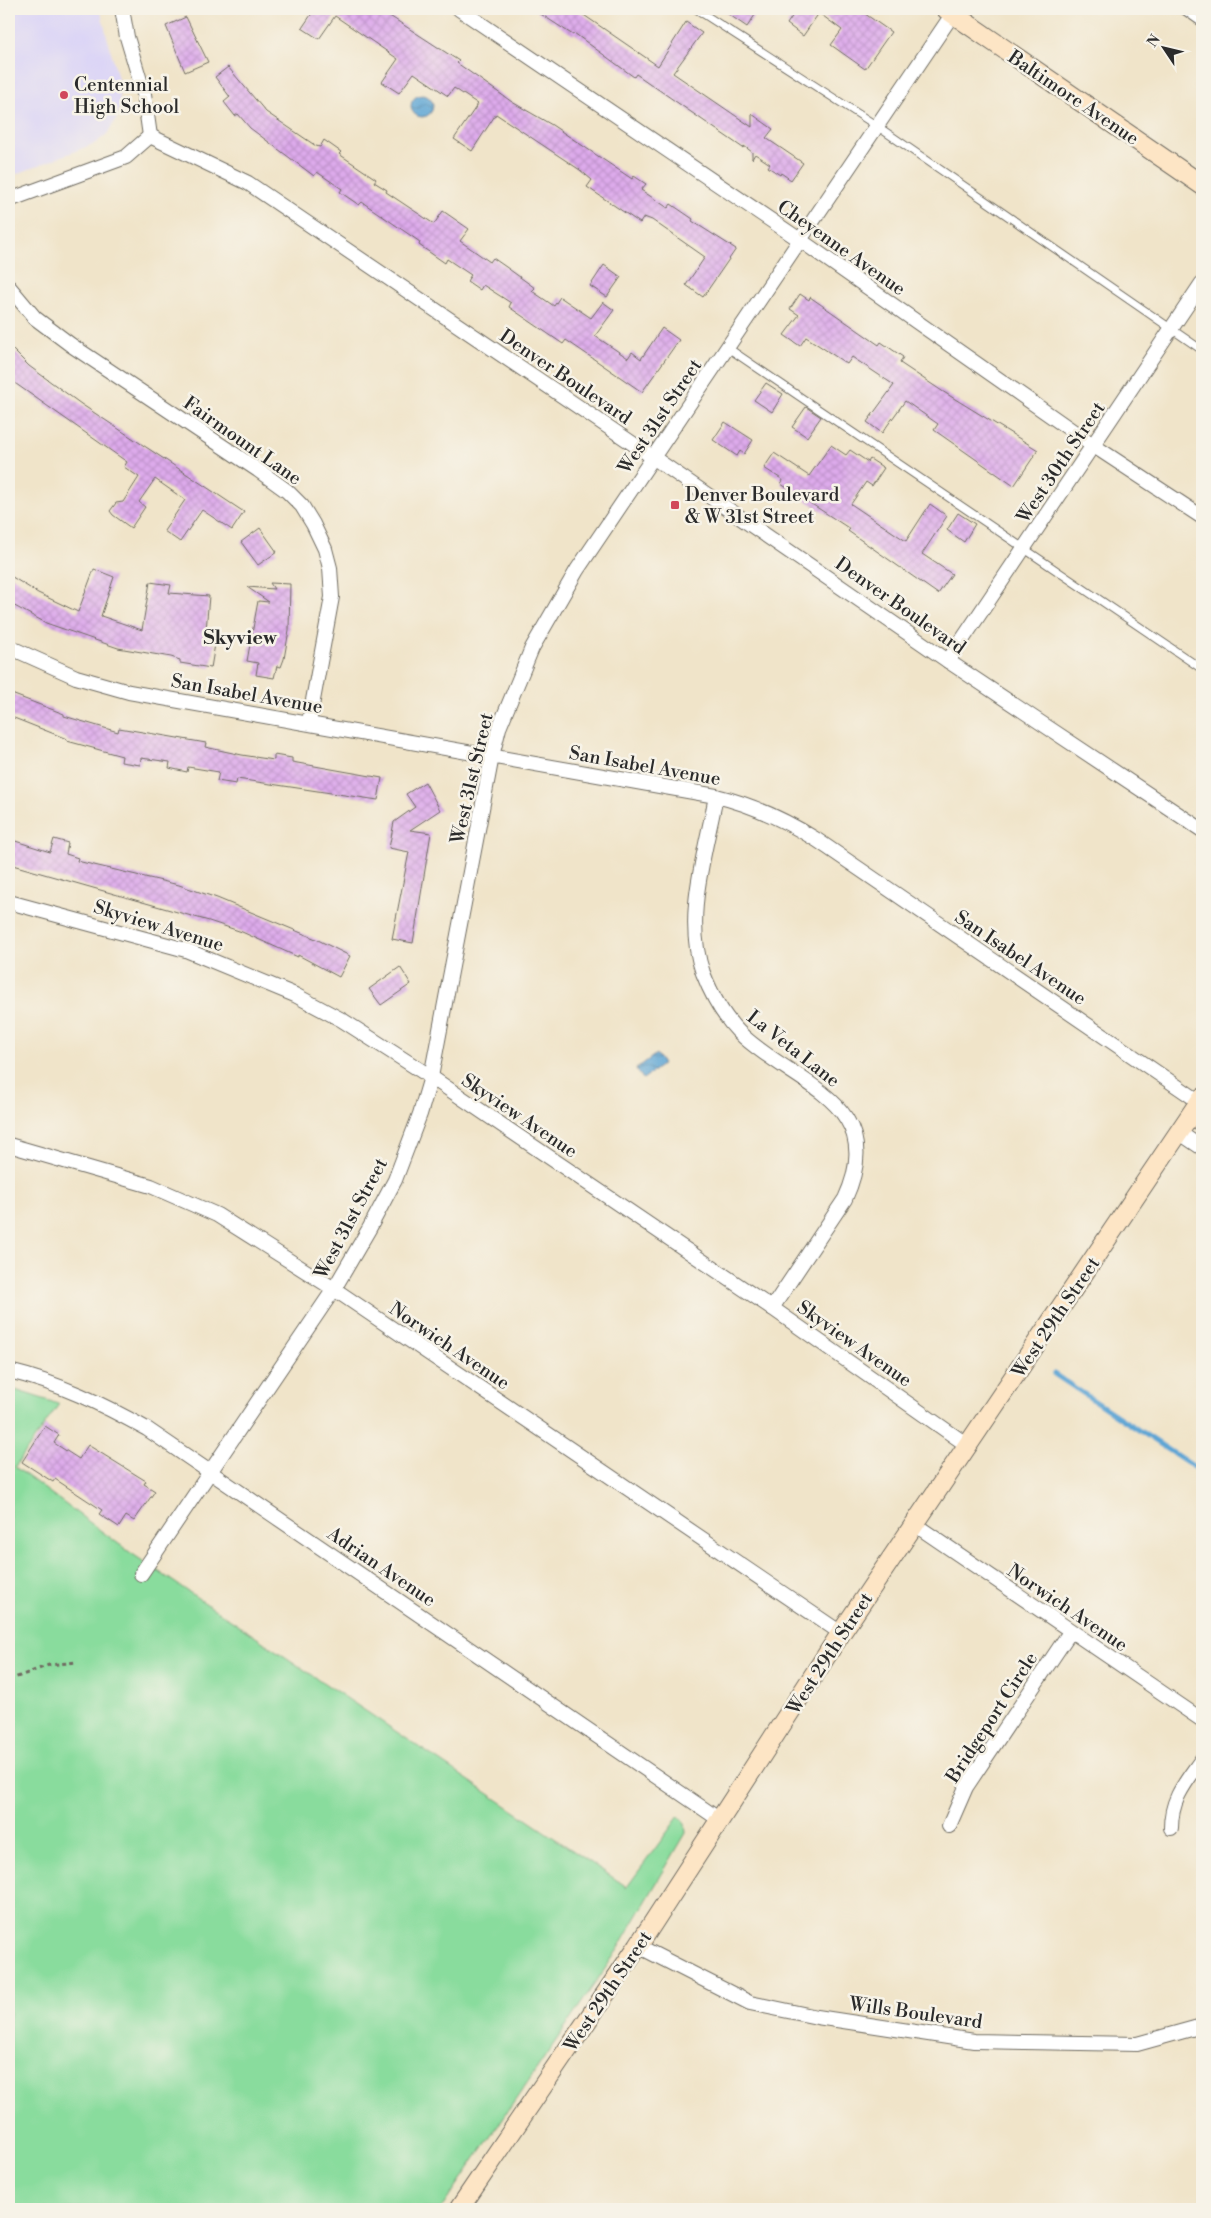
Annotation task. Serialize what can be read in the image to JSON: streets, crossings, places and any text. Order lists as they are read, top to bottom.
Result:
{
  "streets": {
    "street": [
      "Baltimore Avenue",
      "Cheyenne Avenue",
      "Denver Boulevard",
      "West 31st Street",
      "Fairmount Lane",
      "West 30th Street",
      "San Isabel Avenue",
      "Skyview Avenue",
      "La Veta Lane",
      "West 29th Street",
      "Norwich Avenue",
      "Adrian Avenue",
      "Bridgeport Circle",
      "Wills Boulevard"
    ]
  },
  "crossings": [
    ["Baltimore Avenue", "West 31st Street"],
    ["Cheyenne Avenue", "West 31st Street"],
    ["Cheyenne Avenue", "West 30th Street"],
    ["Denver Boulevard", "West 31st Street"],
    ["Denver Boulevard", "West 30th Street"],
    ["West 31st Street", "San Isabel Avenue"],
    ["West 31st Street", "Skyview Avenue"],
    ["West 31st Street", "Norwich Avenue"],
    ["West 31st Street", "Adrian Avenue"],
    ["Fairmount Lane", "San Isabel Avenue"],
    ["San Isabel Avenue", "La Veta Lane"],
    ["San Isabel Avenue", "West 29th Street"],
    ["Skyview Avenue", "La Veta Lane"],
    ["Skyview Avenue", "West 29th Street"],
    ["West 29th Street", "Norwich Avenue"],
    ["West 29th Street", "Adrian Avenue"],
    ["West 29th Street", "Wills Boulevard"],
    ["Norwich Avenue", "Bridgeport Circle"]
  ],
  "districts": ["Skyview"],
  "places": {
    "other": ["Centennial High School"],
    "transit": ["Denver Boulevard & W 31st Street"]
  },
  "north": "top left"
}
